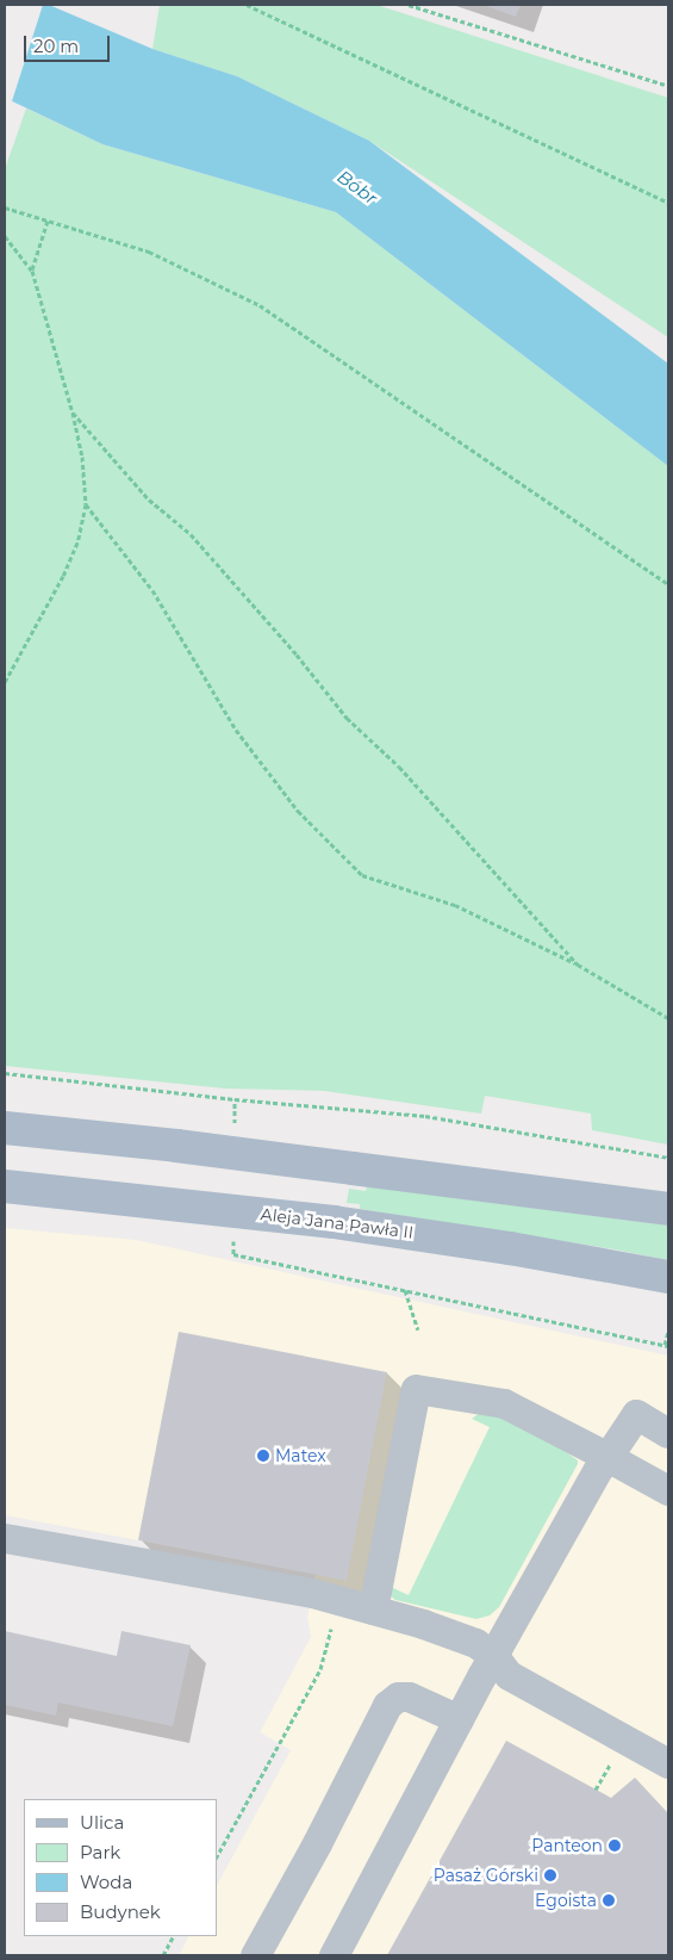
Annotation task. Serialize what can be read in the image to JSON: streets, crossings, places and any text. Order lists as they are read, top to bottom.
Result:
{
  "streets": {
    "main road": ["Aleja Jana Pawła II"]
  },
  "water": ["Bóbr"],
  "places": [
    "Matex",
    "Panteon",
    "Pasaż Górski",
    "Egoista"
  ],
  "legend": [
    "Ulica",
    "Park",
    "Woda",
    "Budynek"
  ],
  "scale_bar": "20 m"
}
